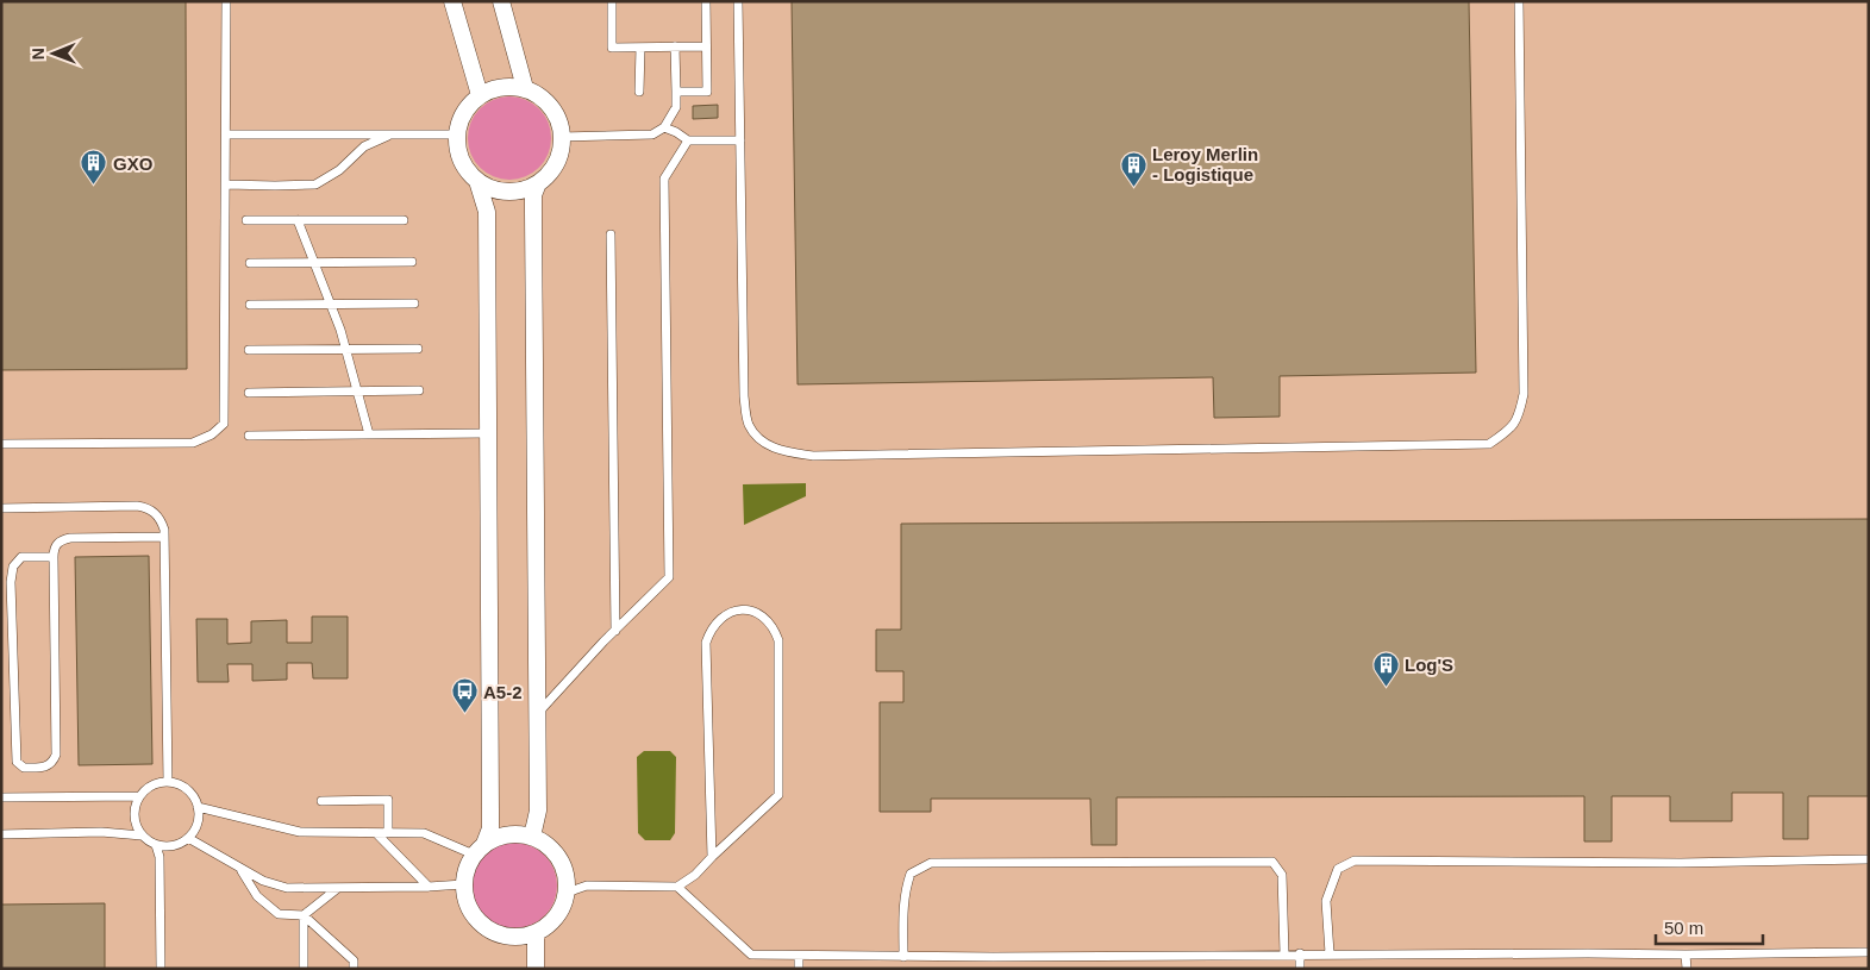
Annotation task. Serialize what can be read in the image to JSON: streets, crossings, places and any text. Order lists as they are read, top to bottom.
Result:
{
  "places": {
    "building": ["GXO", "Leroy Merlin - Logistique", "Log'S"],
    "bus stop": ["A5-2"]
  },
  "scale_bar": "50 m",
  "north": "left"
}
